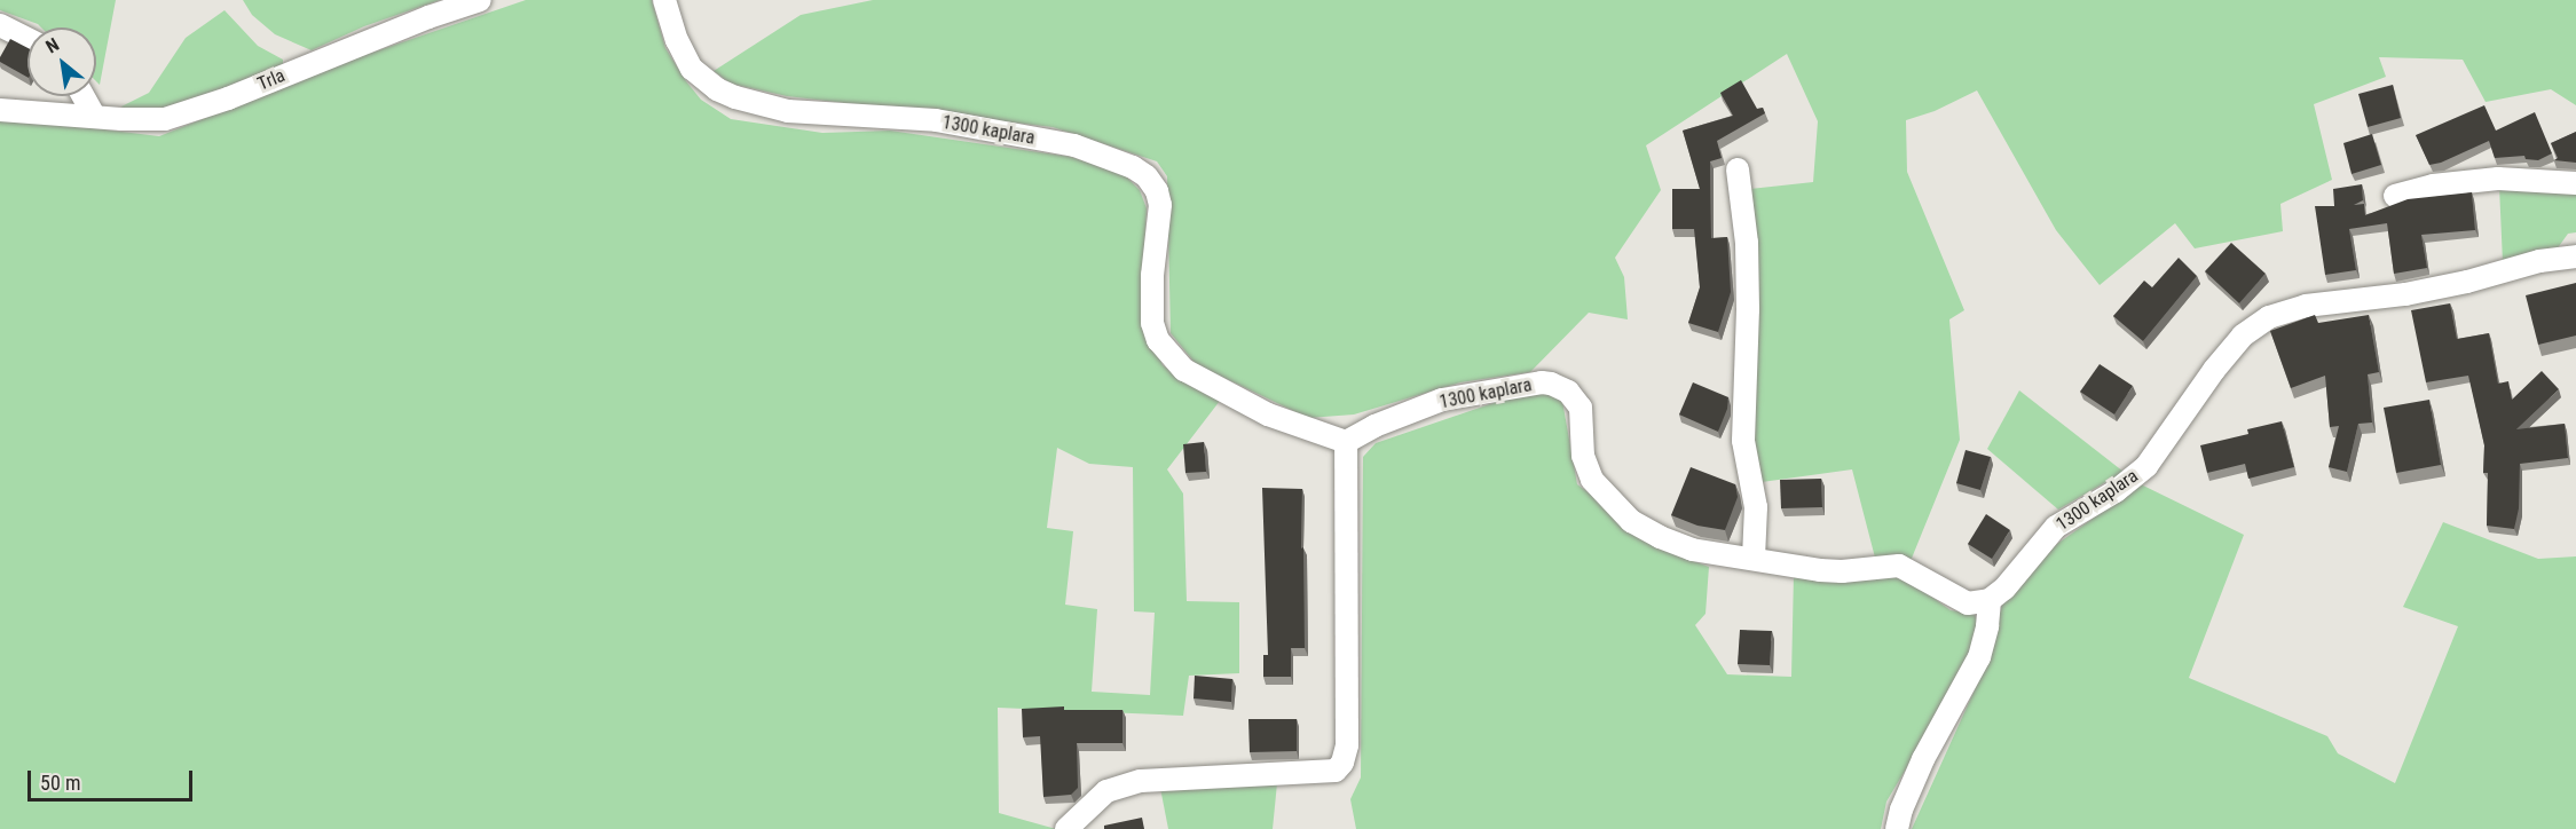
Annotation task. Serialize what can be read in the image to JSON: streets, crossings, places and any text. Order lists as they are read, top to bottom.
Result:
{
  "streets": {
    "street": ["Trla", "1300 kaplara"]
  },
  "scale_bar": "50 m",
  "north": "top left"
}
